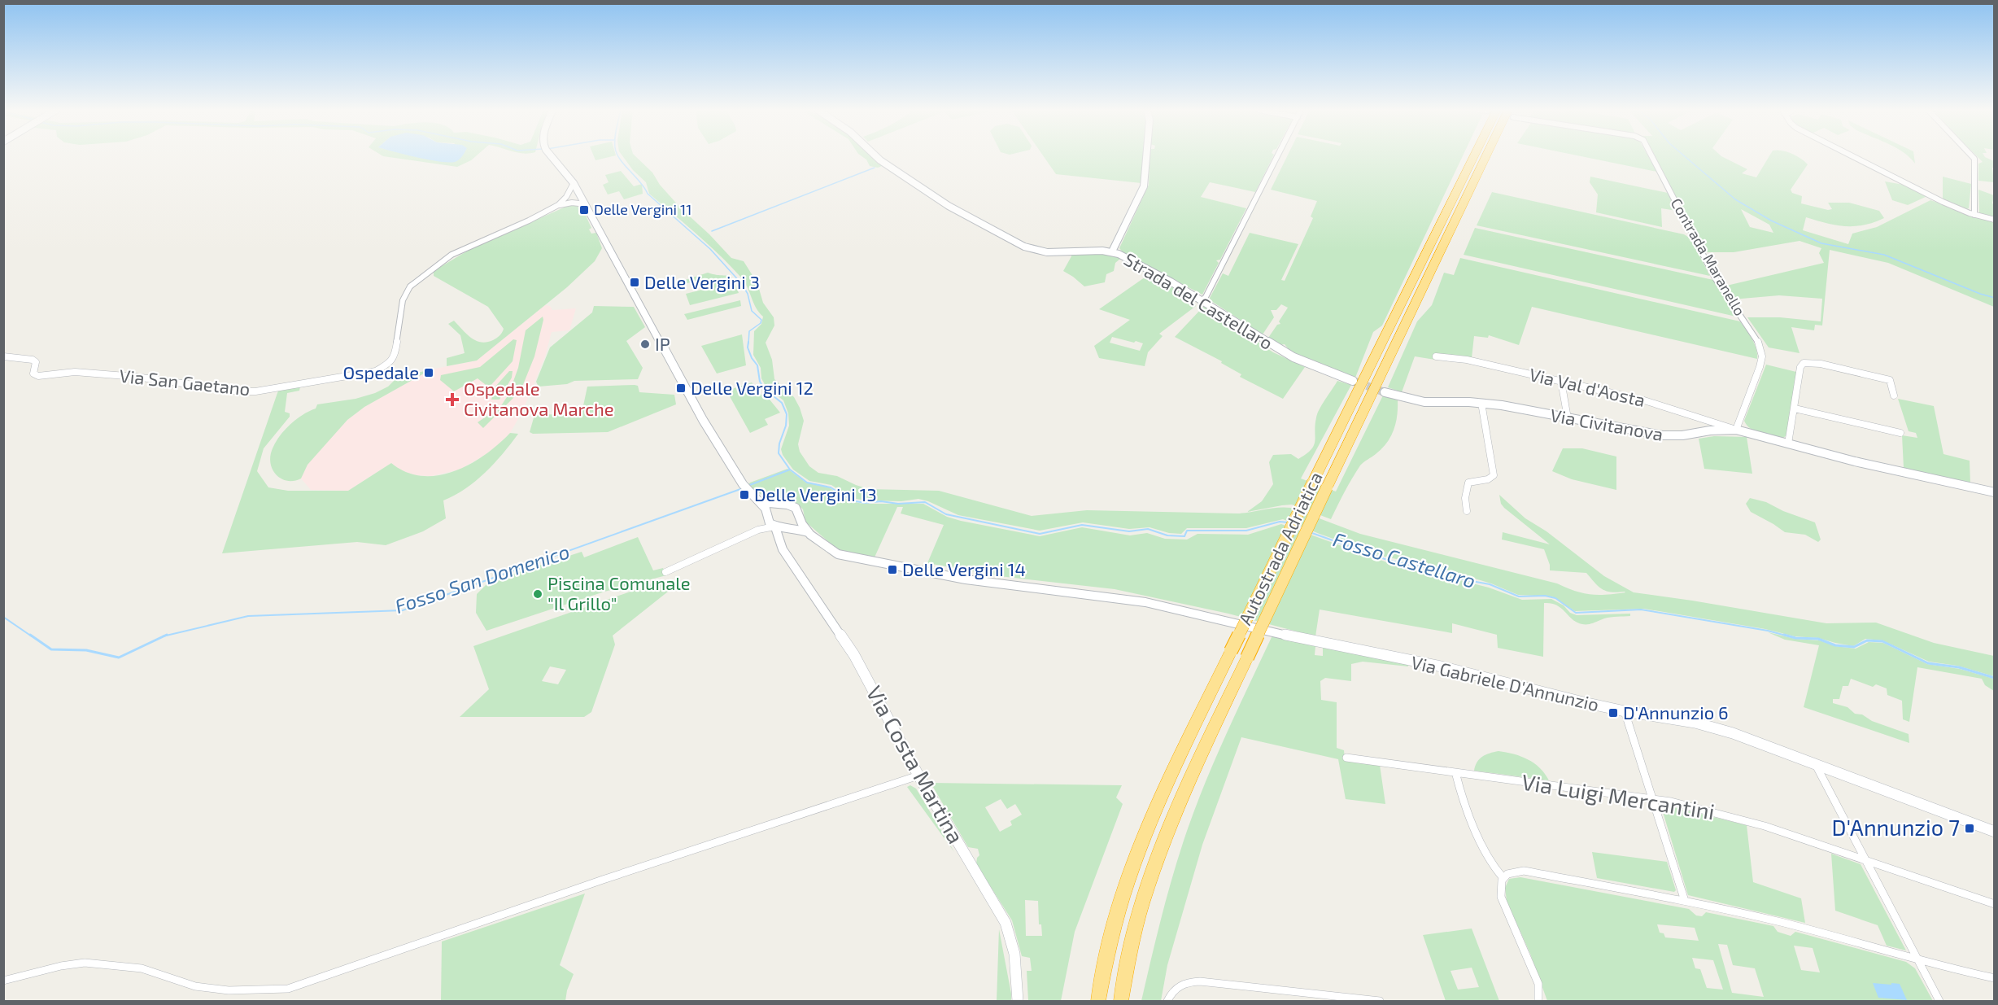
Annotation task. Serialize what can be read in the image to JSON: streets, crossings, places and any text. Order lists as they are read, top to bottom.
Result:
{
  "streets": {
    "highway": ["Autostrada Adriatica"],
    "main road": [
      "Strada del Castellaro",
      "Via Civitanova",
      "Via Gabriele D'Annunzio",
      "Via Costa Martina"
    ],
    "street": [
      "Contrada Maranello",
      "Via San Gaetano",
      "Via Val d'Aosta",
      "Via Luigi Mercantini"
    ]
  },
  "crossings": [
    ["Contrada Maranello", "Via Val d'Aosta"],
    ["Contrada Maranello", "Via Civitanova"],
    ["Via Val d'Aosta", "Via Civitanova"],
    ["Via Gabriele D'Annunzio", "Via Costa Martina"]
  ],
  "water": ["Fosso Castellaro", "Fosso San Domenico"],
  "places": {
    "transit": [
      "Delle Vergini 11",
      "Delle Vergini 3",
      "Ospedale",
      "Delle Vergini 12",
      "Delle Vergini 13",
      "Delle Vergini 14",
      "D'Annunzio 6",
      "D'Annunzio 7"
    ],
    "other": ["IP", "Piscina Comunale \"Il Grillo\""],
    "health": ["Ospedale Civitanova Marche"]
  }
}
